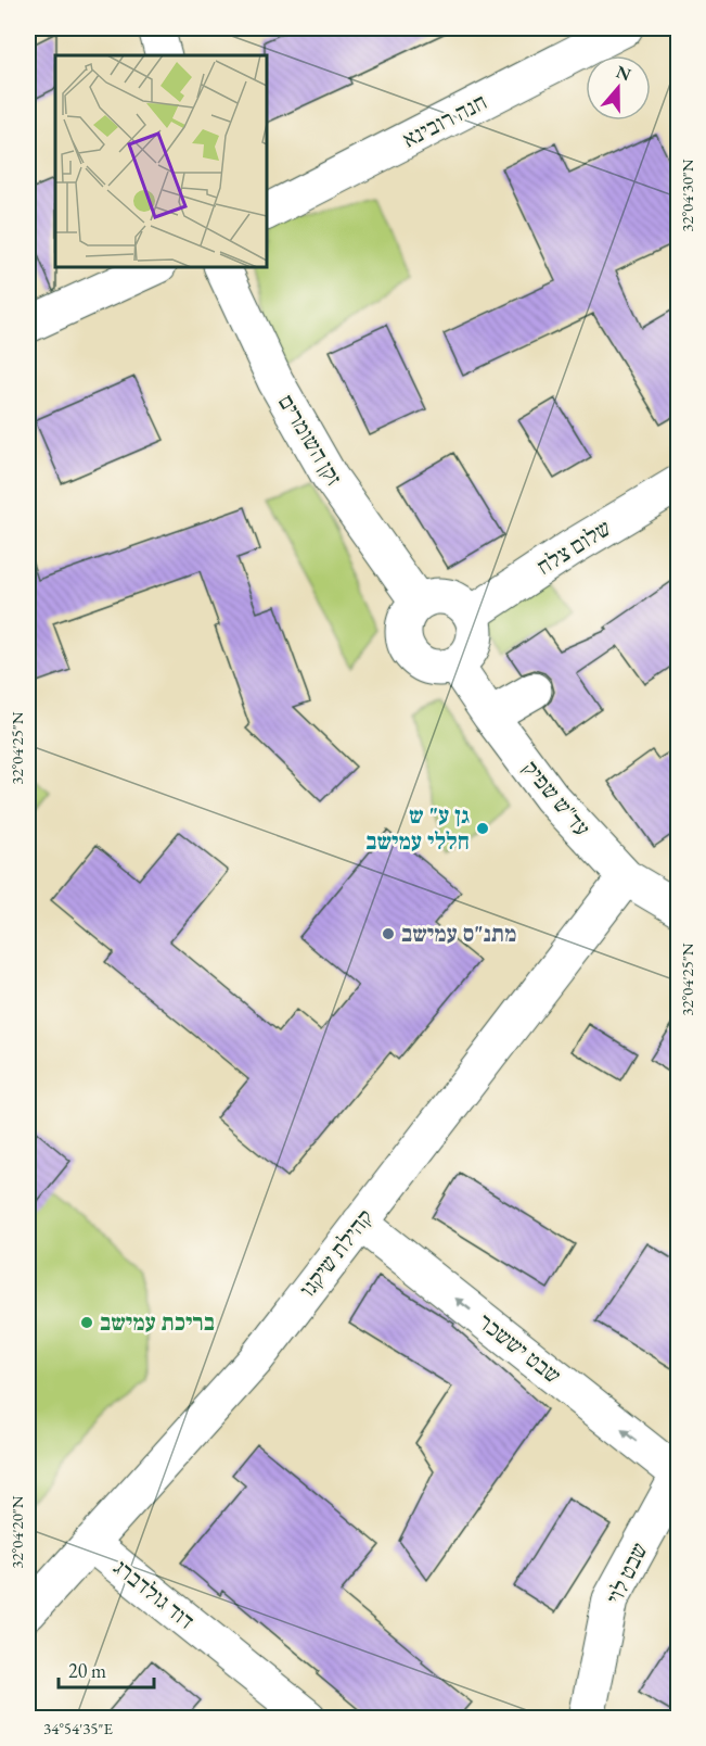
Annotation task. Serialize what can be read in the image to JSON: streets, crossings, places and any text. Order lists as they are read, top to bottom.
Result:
{
  "streets": {
    "street": [
      "חנה רובינא",
      "זקן השומרים",
      "שלום צלח",
      "עד\"ש שפיק",
      "קהילת שיקגו",
      "שבט יששכר",
      "שבט לוי",
      "דוד גולדברג"
    ]
  },
  "crossings": [
    ["זקן השומרים", "שלום צלח"],
    ["זקן השומרים", "עד\"ש שפיק"],
    ["שלום צלח", "עד\"ש שפיק"],
    ["עד\"ש שפיק", "קהילת שיקגו"],
    ["קהילת שיקגו", "שבט יששכר"],
    ["קהילת שיקגו", "דוד גולדברג"],
    ["שבט יששכר", "שבט לוי"]
  ],
  "one_way": ["שבט יששכר"],
  "places": ["גן ע\" ש חללי עמישב", "מתנ\"ס עמישב", "בריכת עמישב"],
  "scale_bar": "20 m",
  "north": "top",
  "coordinates": [
    "32°04'30\"N",
    "32°04'25\"N",
    "32°04'20\"N",
    "34°54'35\"E"
  ]
}
